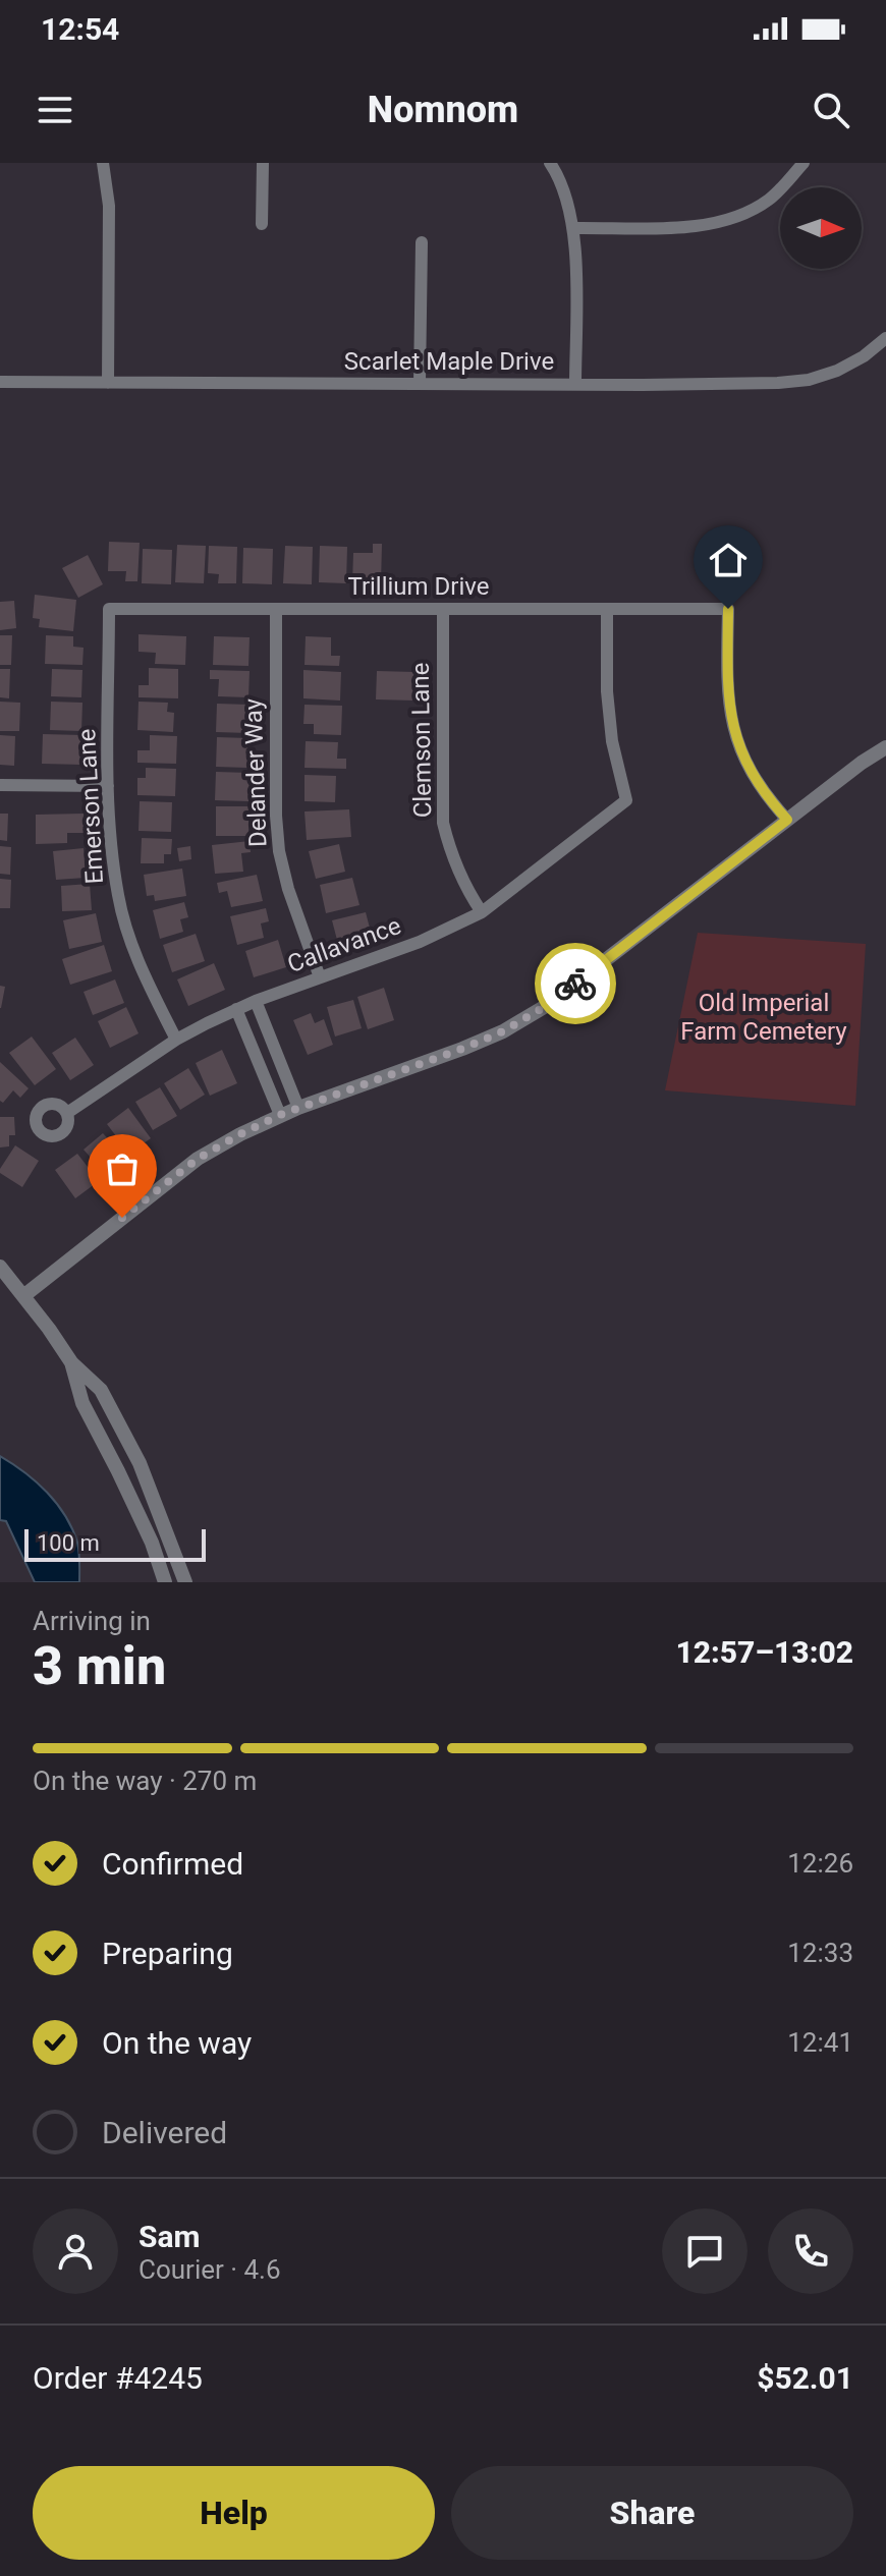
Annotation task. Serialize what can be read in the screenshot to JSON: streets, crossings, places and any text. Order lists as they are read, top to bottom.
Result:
{
  "streets": {
    "street": [
      "Scarlet Maple Drive",
      "Trillium Drive",
      "Clemson Lane",
      "Delander Way",
      "Emerson Lane",
      "Callavance"
    ]
  },
  "crossings": [
    ["Trillium Drive", "Clemson Lane"],
    ["Trillium Drive", "Delander Way"],
    ["Trillium Drive", "Emerson Lane"],
    ["Trillium Drive", "Callavance"],
    ["Clemson Lane", "Callavance"],
    ["Delander Way", "Callavance"],
    ["Emerson Lane", "Callavance"]
  ],
  "parks": ["Old Imperial Farm Cemetery"],
  "scale_bar": "100 m",
  "north": "right",
  "page": {
    "status": "12:54",
    "header": "Nomnom",
    "scale": "100 m",
    "heading": ["3 min", "Arriving in", "12:57–13:02"],
    "panel": [
      "Sam",
      "Courier · 4.6",
      "Order #4245",
      "$52.01"
    ],
    "bar": "On the way · 270 m",
    "list": [
      ["Confirmed", "12:26"],
      ["Preparing", "12:33"],
      ["On the way", "12:41"],
      "Delivered"
    ],
    "buttons": ["Help", "Share"]
  }
}
